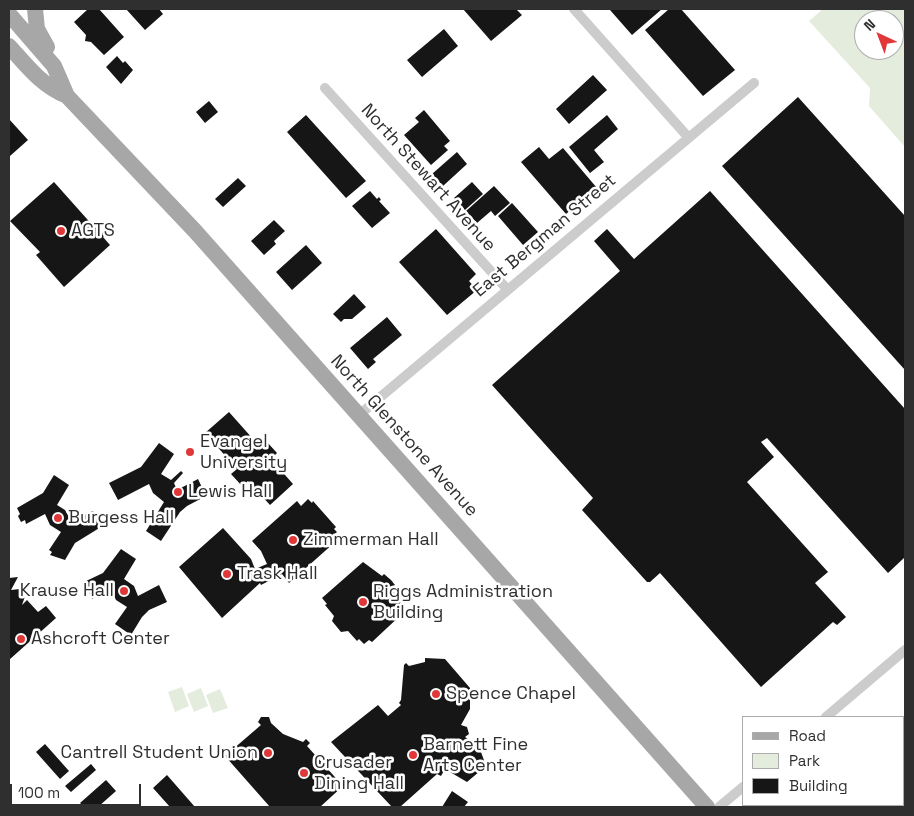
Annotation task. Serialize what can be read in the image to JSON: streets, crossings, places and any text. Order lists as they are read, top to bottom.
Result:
{
  "streets": {
    "main road": ["North Glenstone Avenue"],
    "street": ["North Stewart Avenue", "East Bergman Street"]
  },
  "crossings": [
    ["North Stewart Avenue", "East Bergman Street"],
    ["East Bergman Street", "North Glenstone Avenue"]
  ],
  "places": [
    "AGTS",
    "Evangel University",
    "Lewis Hall",
    "Burgess Hall",
    "Zimmerman Hall",
    "Trask Hall",
    "Krause Hall",
    "Riggs Administration Building",
    "Ashcroft Center",
    "Spence Chapel",
    "Cantrell Student Union",
    "Barnett Fine Arts Center",
    "Crusader Dining Hall"
  ],
  "legend": ["Road", "Park", "Building"],
  "scale_bar": "100 m",
  "north": "top left"
}
